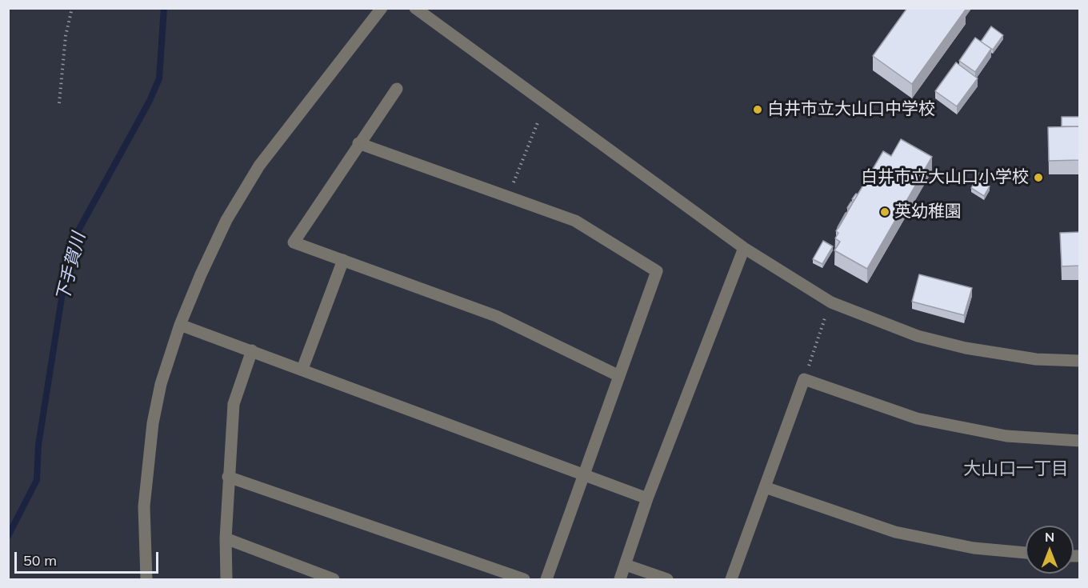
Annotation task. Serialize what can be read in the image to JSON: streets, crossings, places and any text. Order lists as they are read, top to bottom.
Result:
{
  "districts": ["大山口一丁目"],
  "water": ["下手賀川"],
  "places": ["白井市立大山口中学校", "白井市立大山口小学校", "英幼稚園"],
  "scale_bar": "50 m",
  "north": "top"
}
